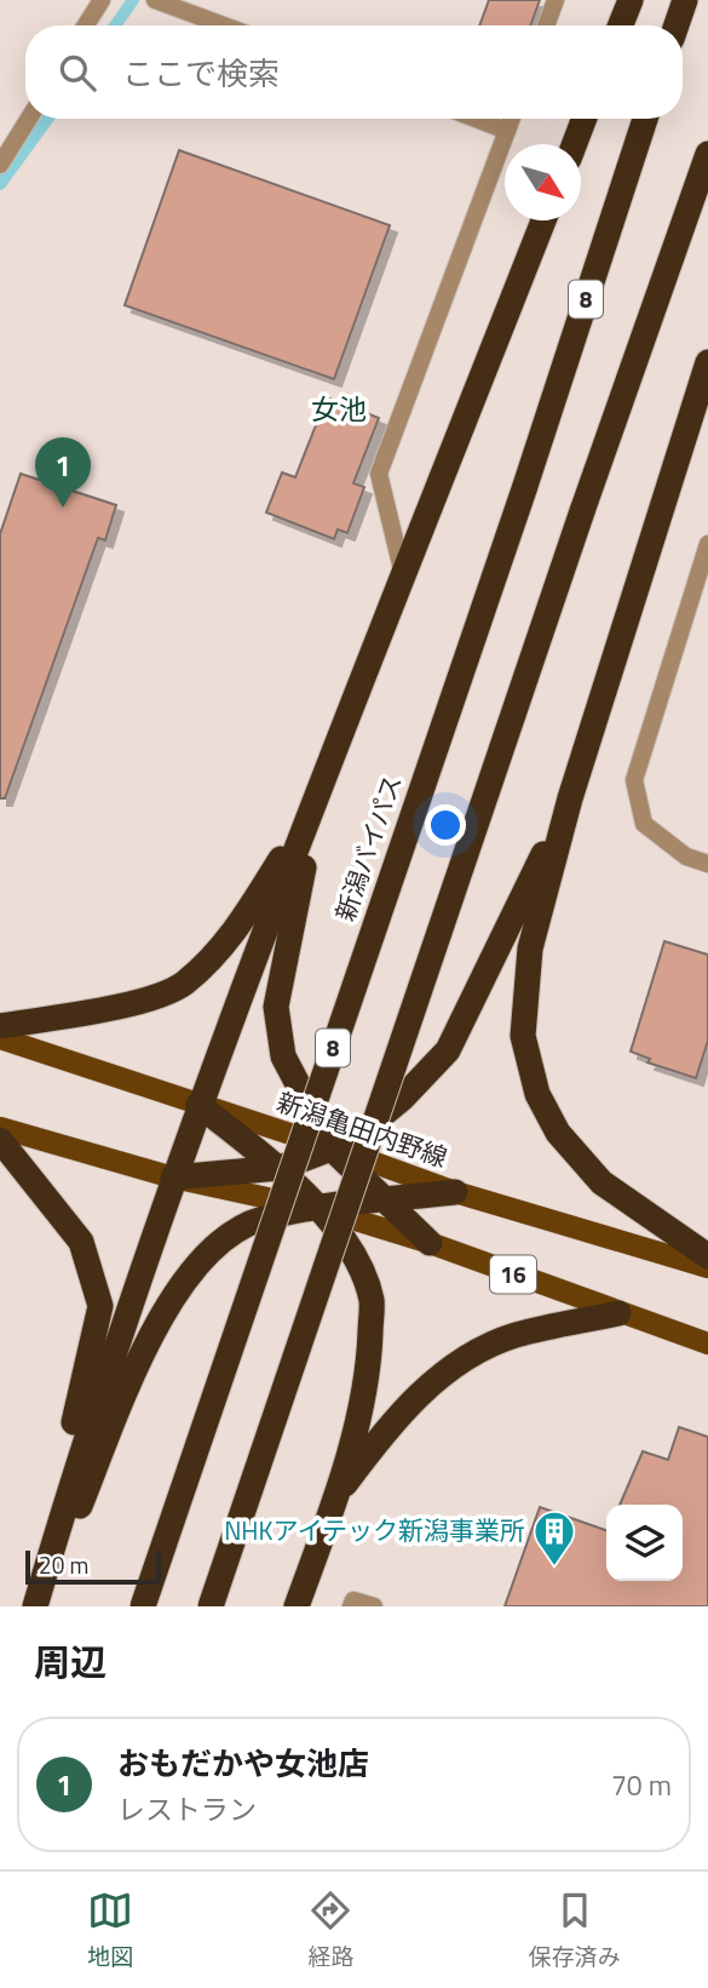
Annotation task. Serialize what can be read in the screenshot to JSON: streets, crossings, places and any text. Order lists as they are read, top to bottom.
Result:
{
  "streets": {
    "highway": ["8", "新潟バイパス"],
    "main road": ["新潟亀田内野線", "16"]
  },
  "districts": ["女池"],
  "places": {
    "building": ["NHKアイテック新潟事業所"]
  },
  "scale_bar": "20 m",
  "north": "bottom right",
  "page": {
    "search": "ここで検索",
    "pins": "1",
    "scale": "20 m",
    "heading": "周辺",
    "list": [
      {
        "mark": "1",
        "name": "おもだかや女池店",
        "note": "レストラン",
        "value": "70 m"
      }
    ],
    "nav": ["地図", "経路", "保存済み"]
  }
}
